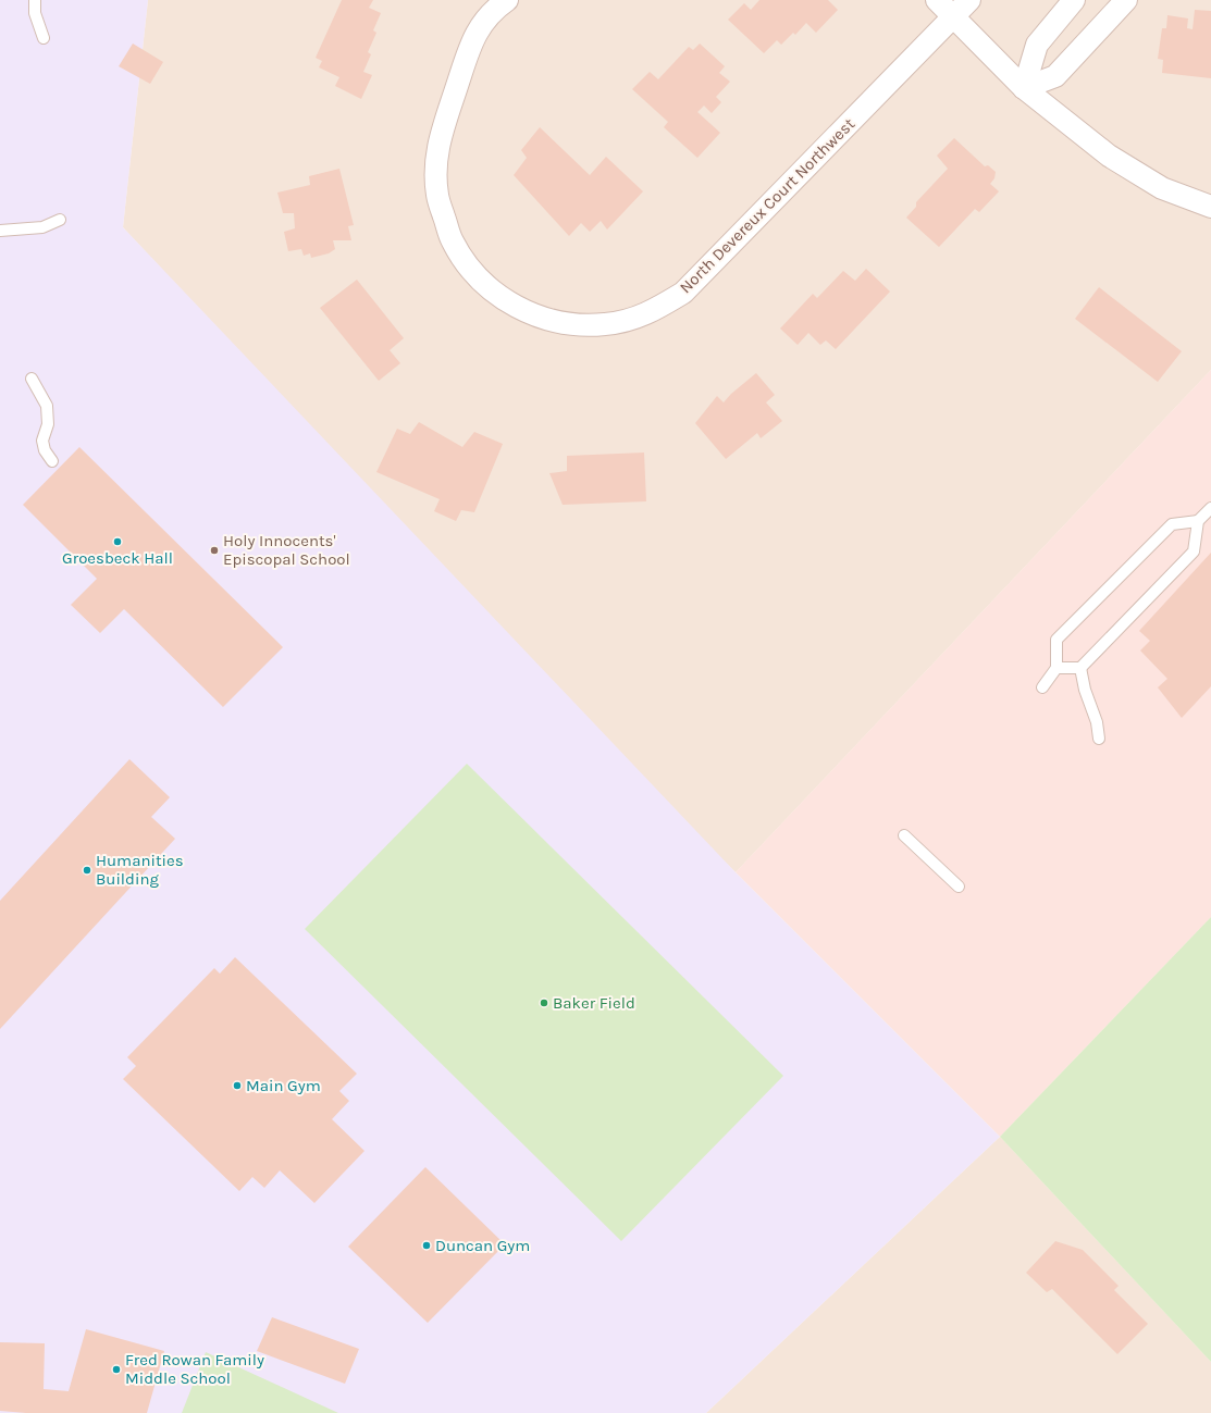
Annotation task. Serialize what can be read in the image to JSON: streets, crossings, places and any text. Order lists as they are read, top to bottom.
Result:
{
  "streets": {
    "street": ["North Devereux Court Northwest"]
  },
  "places": [
    "Groesbeck Hall",
    "Holy Innocents' Episcopal School",
    "Humanities Building",
    "Baker Field",
    "Main Gym",
    "Duncan Gym",
    "Fred Rowan Family Middle School"
  ]
}
